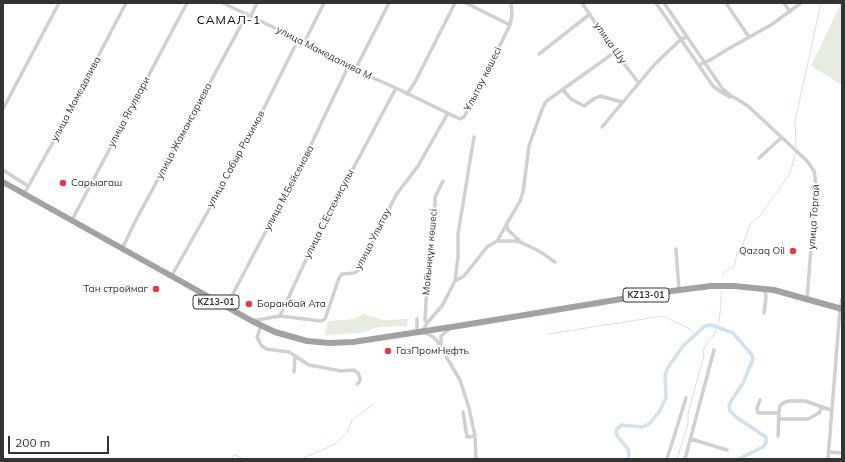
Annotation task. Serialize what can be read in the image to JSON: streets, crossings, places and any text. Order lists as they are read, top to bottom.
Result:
{
  "streets": {
    "highway": ["KZ13-01"],
    "street": [
      "улица Шу",
      "улица Мамедалива М",
      "Ұлытау көшесі",
      "улица Мамедалива",
      "улица Ягулвари",
      "улица Жамансариева",
      "улица Сабыр Рахимов",
      "улица М.Бейсенова",
      "улица С.Естемисулы",
      "улица Торгай",
      "улица Улытау",
      "Мойынқұм көшесі"
    ]
  },
  "crossings": [
    ["улица Шу", "Мойынқұм көшесі"],
    ["улица Мамедалива М", "Ұлытау көшесі"],
    ["улица Мамедалива М", "улица Жамансариева"],
    ["улица Мамедалива М", "улица Сабыр Рахимов"],
    ["улица Мамедалива М", "улица М.Бейсенова"],
    ["улица Мамедалива М", "улица С.Естемисулы"],
    ["улица Мамедалива М", "улица Улытау"],
    ["Ұлытау көшесі", "улица Улытау"],
    ["улица Мамедалива", "KZ13-01"],
    ["улица Ягулвари", "KZ13-01"],
    ["улица Жамансариева", "KZ13-01"],
    ["улица Сабыр Рахимов", "KZ13-01"],
    ["улица М.Бейсенова", "KZ13-01"],
    ["улица С.Естемисулы", "улица Улытау"],
    ["улица Торгай", "KZ13-01"],
    ["Мойынқұм көшесі", "KZ13-01"]
  ],
  "districts": ["САМАЛ-1"],
  "places": [
    "Сарыагаш",
    "Qazaq Oil",
    "Тан строймаг",
    "Боранбай Ата",
    "ГазПромНефть"
  ],
  "scale_bar": "200 m"
}
